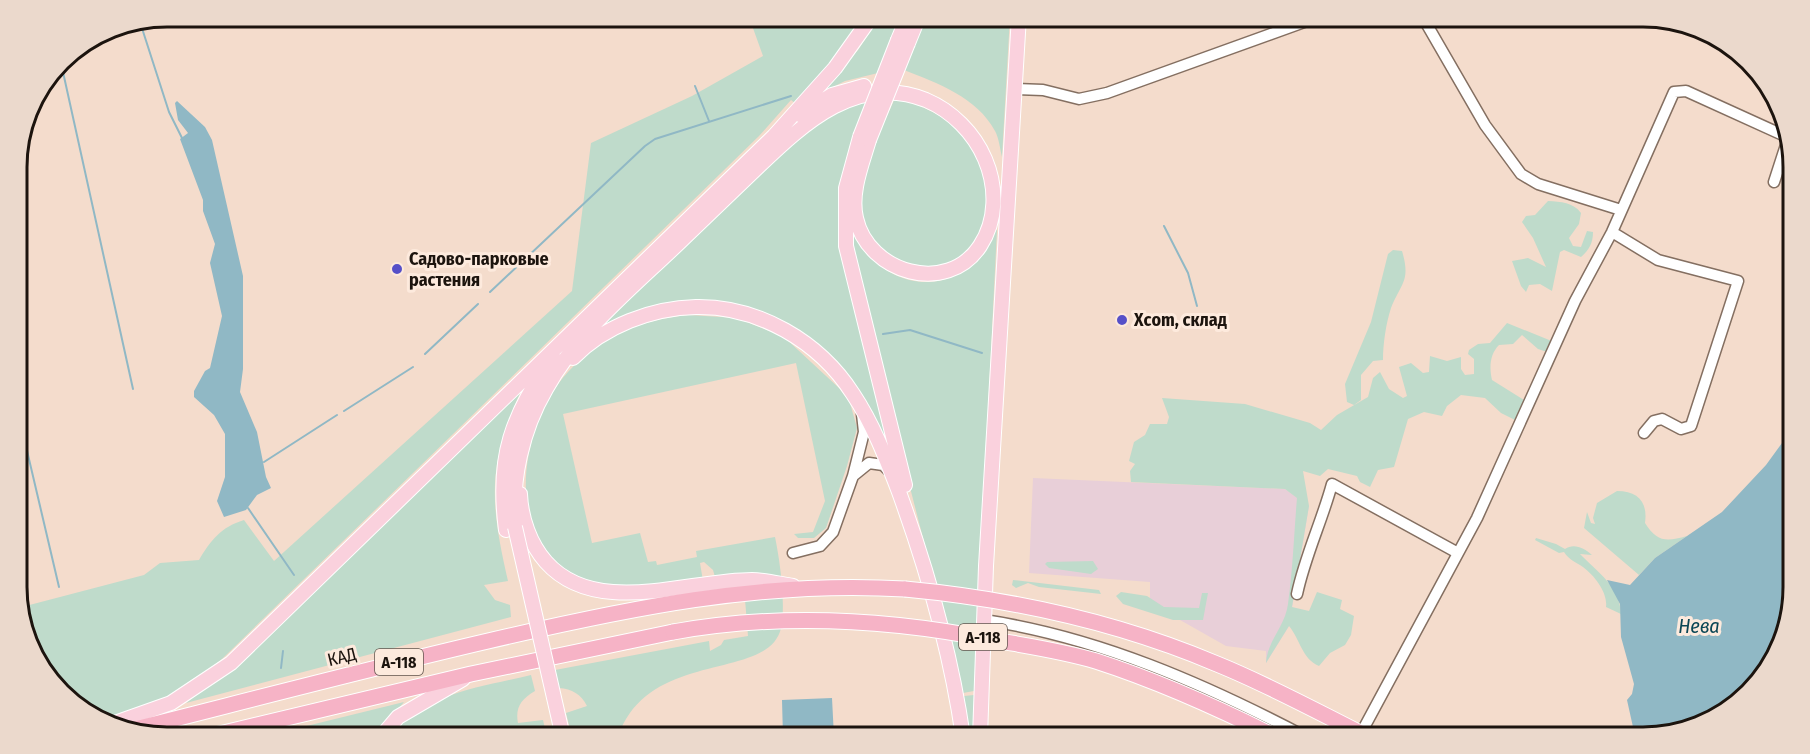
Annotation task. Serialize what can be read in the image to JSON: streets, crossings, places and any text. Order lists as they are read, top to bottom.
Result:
{
  "streets": {
    "highway": ["А-118", "КАД"]
  },
  "crossings": [
    ["А-118", "КАД"]
  ],
  "water": ["Нева"],
  "places": ["Садово-парковые растения", "Xсom, склад"]
}
